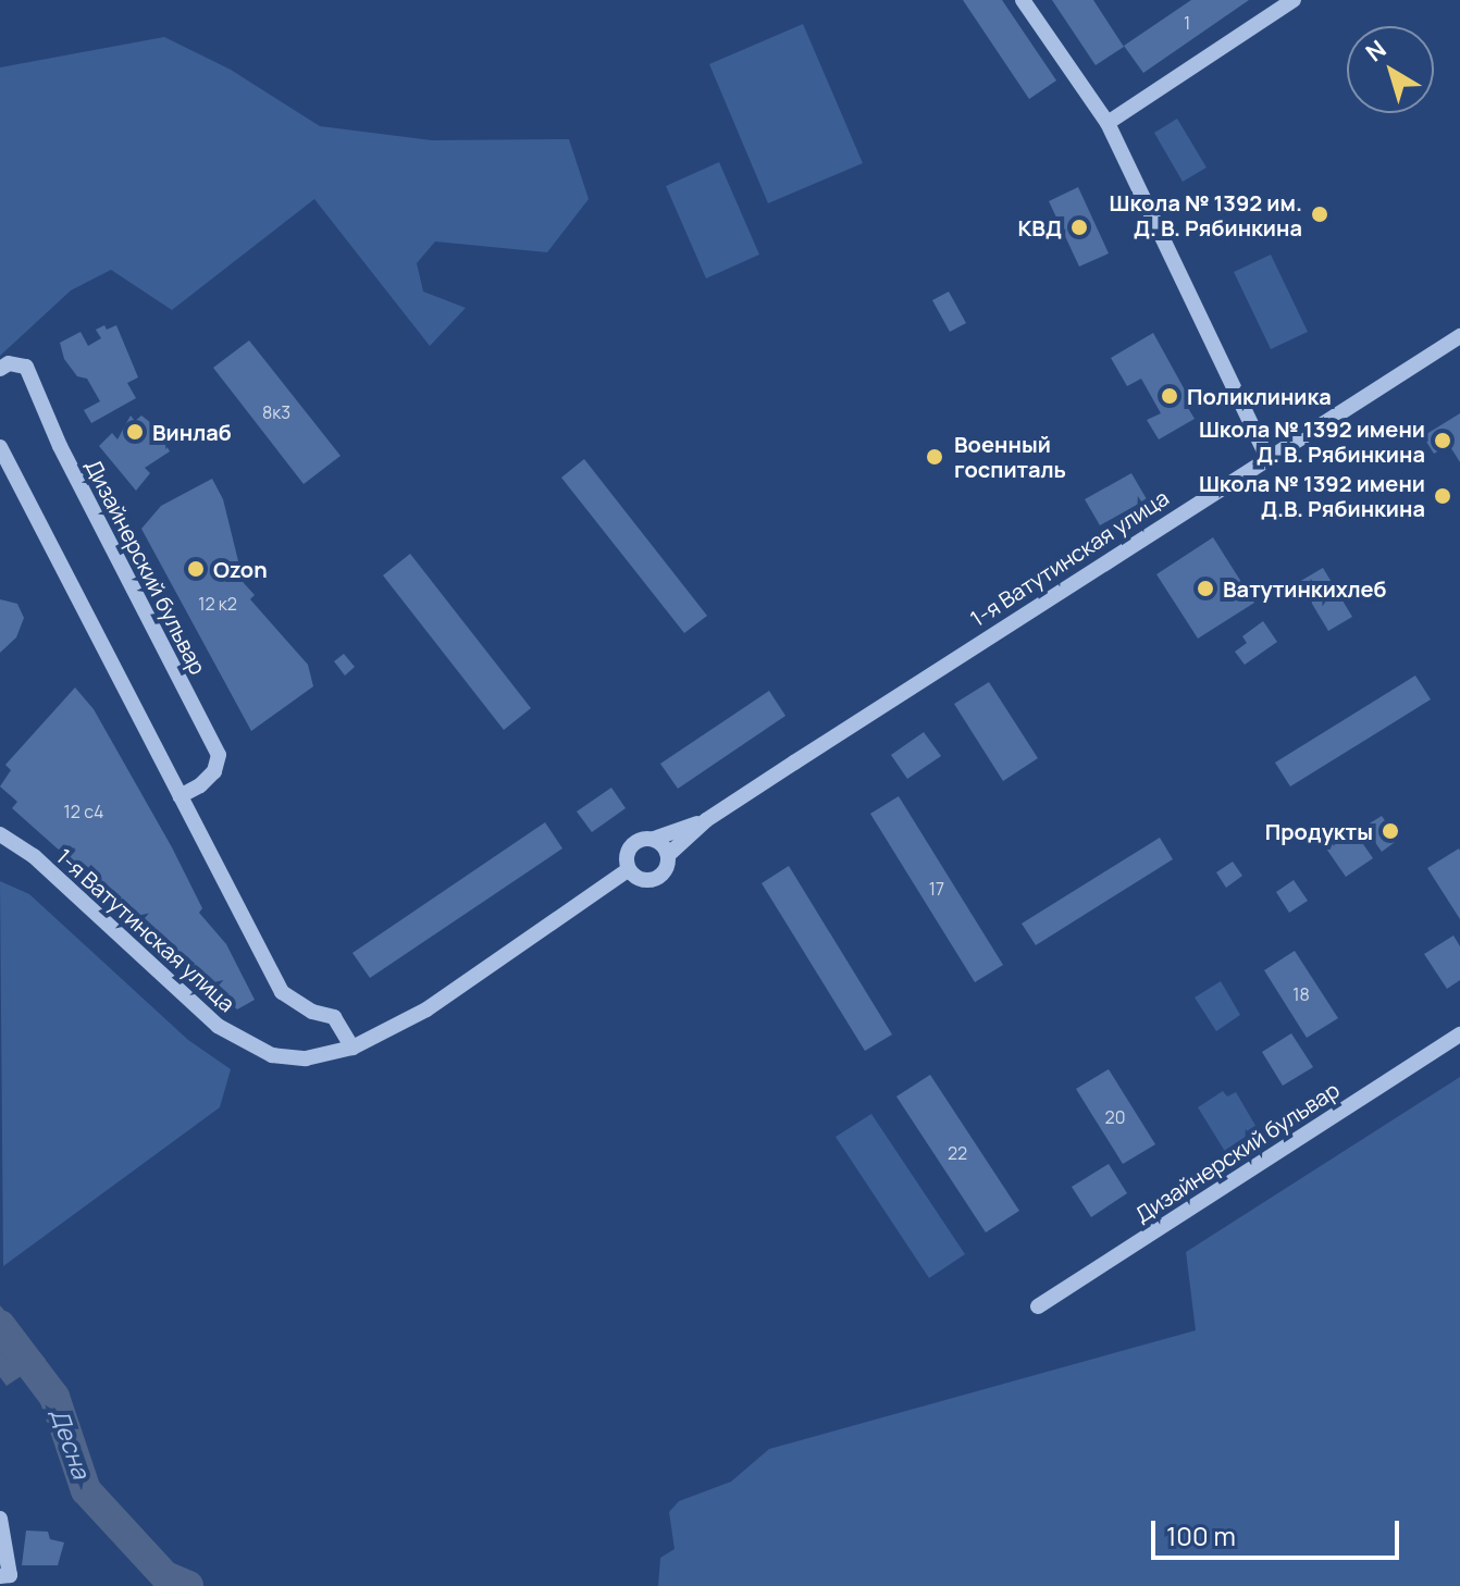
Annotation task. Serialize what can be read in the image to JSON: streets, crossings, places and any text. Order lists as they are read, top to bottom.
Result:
{
  "streets": {
    "street": ["1-я Ватутинская улица", "Дизайнерский бульвар"]
  },
  "water": ["Десна"],
  "places": [
    "Школа № 1392 им. Д. В. Рябинкина",
    "КВД",
    "Поликлиника",
    "Винлаб",
    "Школа № 1392 имени Д. В. Рябинкина",
    "Военный госпиталь",
    "Школа № 1392 имени Д.В. Рябинкина",
    "Ozon",
    "Ватутинкихлеб",
    "Продукты"
  ],
  "house_numbers": [
    "1",
    "8к3",
    "12 к2",
    "12 с4",
    "17",
    "18",
    "20",
    "22"
  ],
  "scale_bar": "100 m",
  "north": "top left"
}
